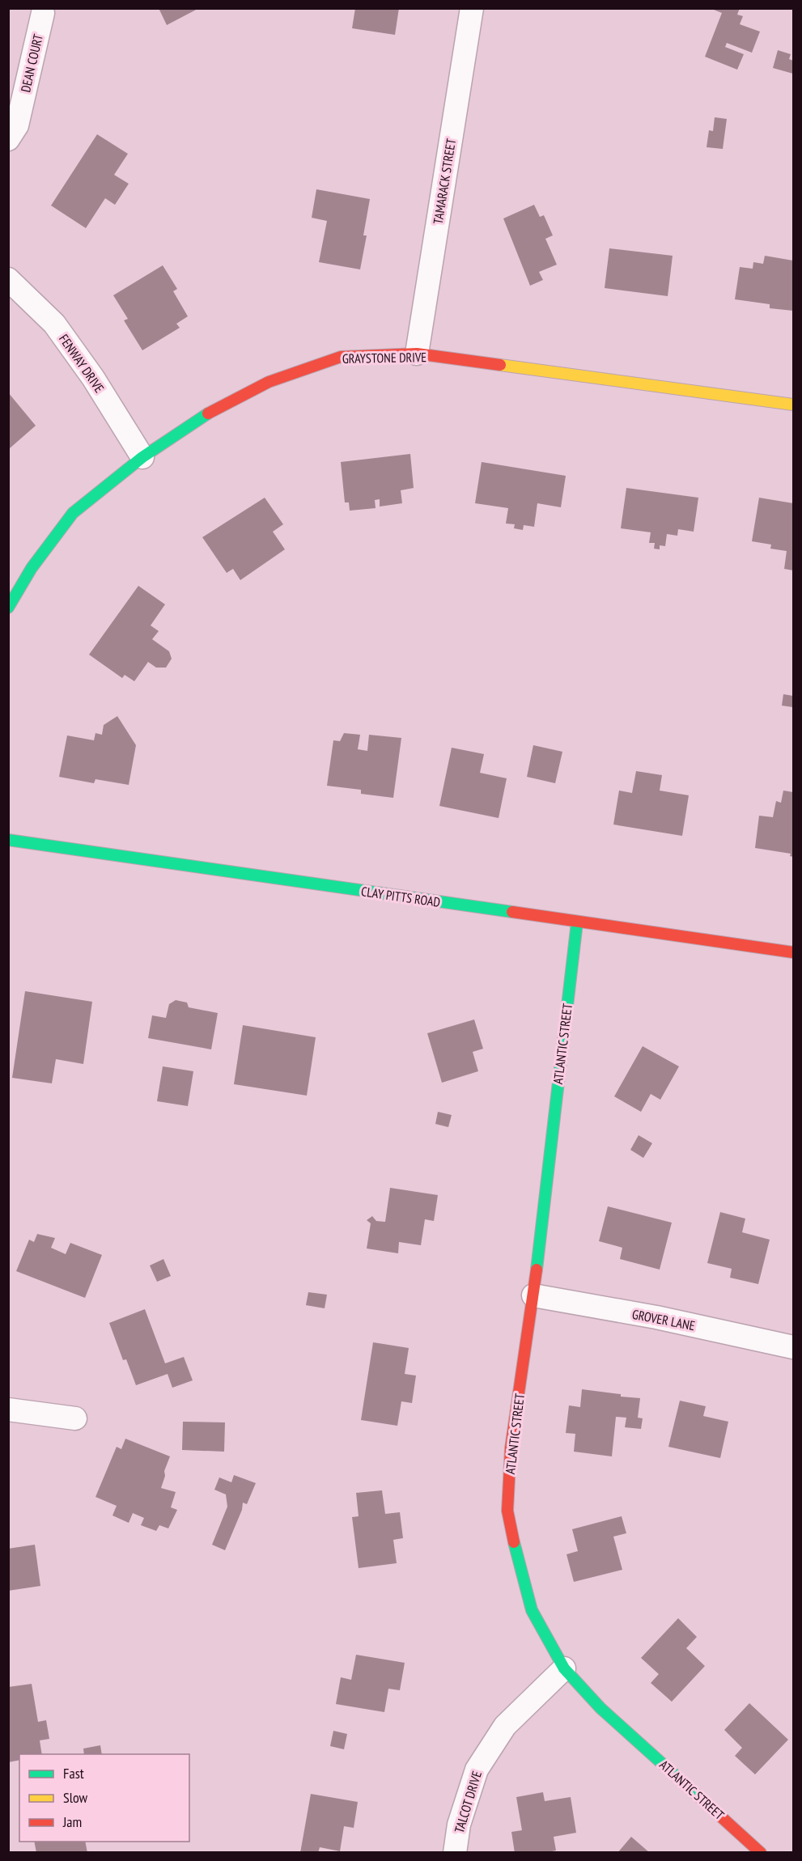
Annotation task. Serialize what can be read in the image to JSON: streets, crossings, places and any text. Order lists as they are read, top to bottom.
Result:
{
  "streets": {
    "street": [
      "DEAN COURT",
      "TAMARACK STREET",
      "GRAYSTONE DRIVE",
      "FENWAY DRIVE",
      "CLAY PITTS ROAD",
      "ATLANTIC STREET",
      "GROVER LANE",
      "TALCOT DRIVE"
    ]
  },
  "crossings": [
    ["TAMARACK STREET", "GRAYSTONE DRIVE"],
    ["GRAYSTONE DRIVE", "FENWAY DRIVE"],
    ["CLAY PITTS ROAD", "ATLANTIC STREET"],
    ["ATLANTIC STREET", "GROVER LANE"],
    ["ATLANTIC STREET", "TALCOT DRIVE"]
  ],
  "legend": ["Fast", "Slow", "Jam"]
}
